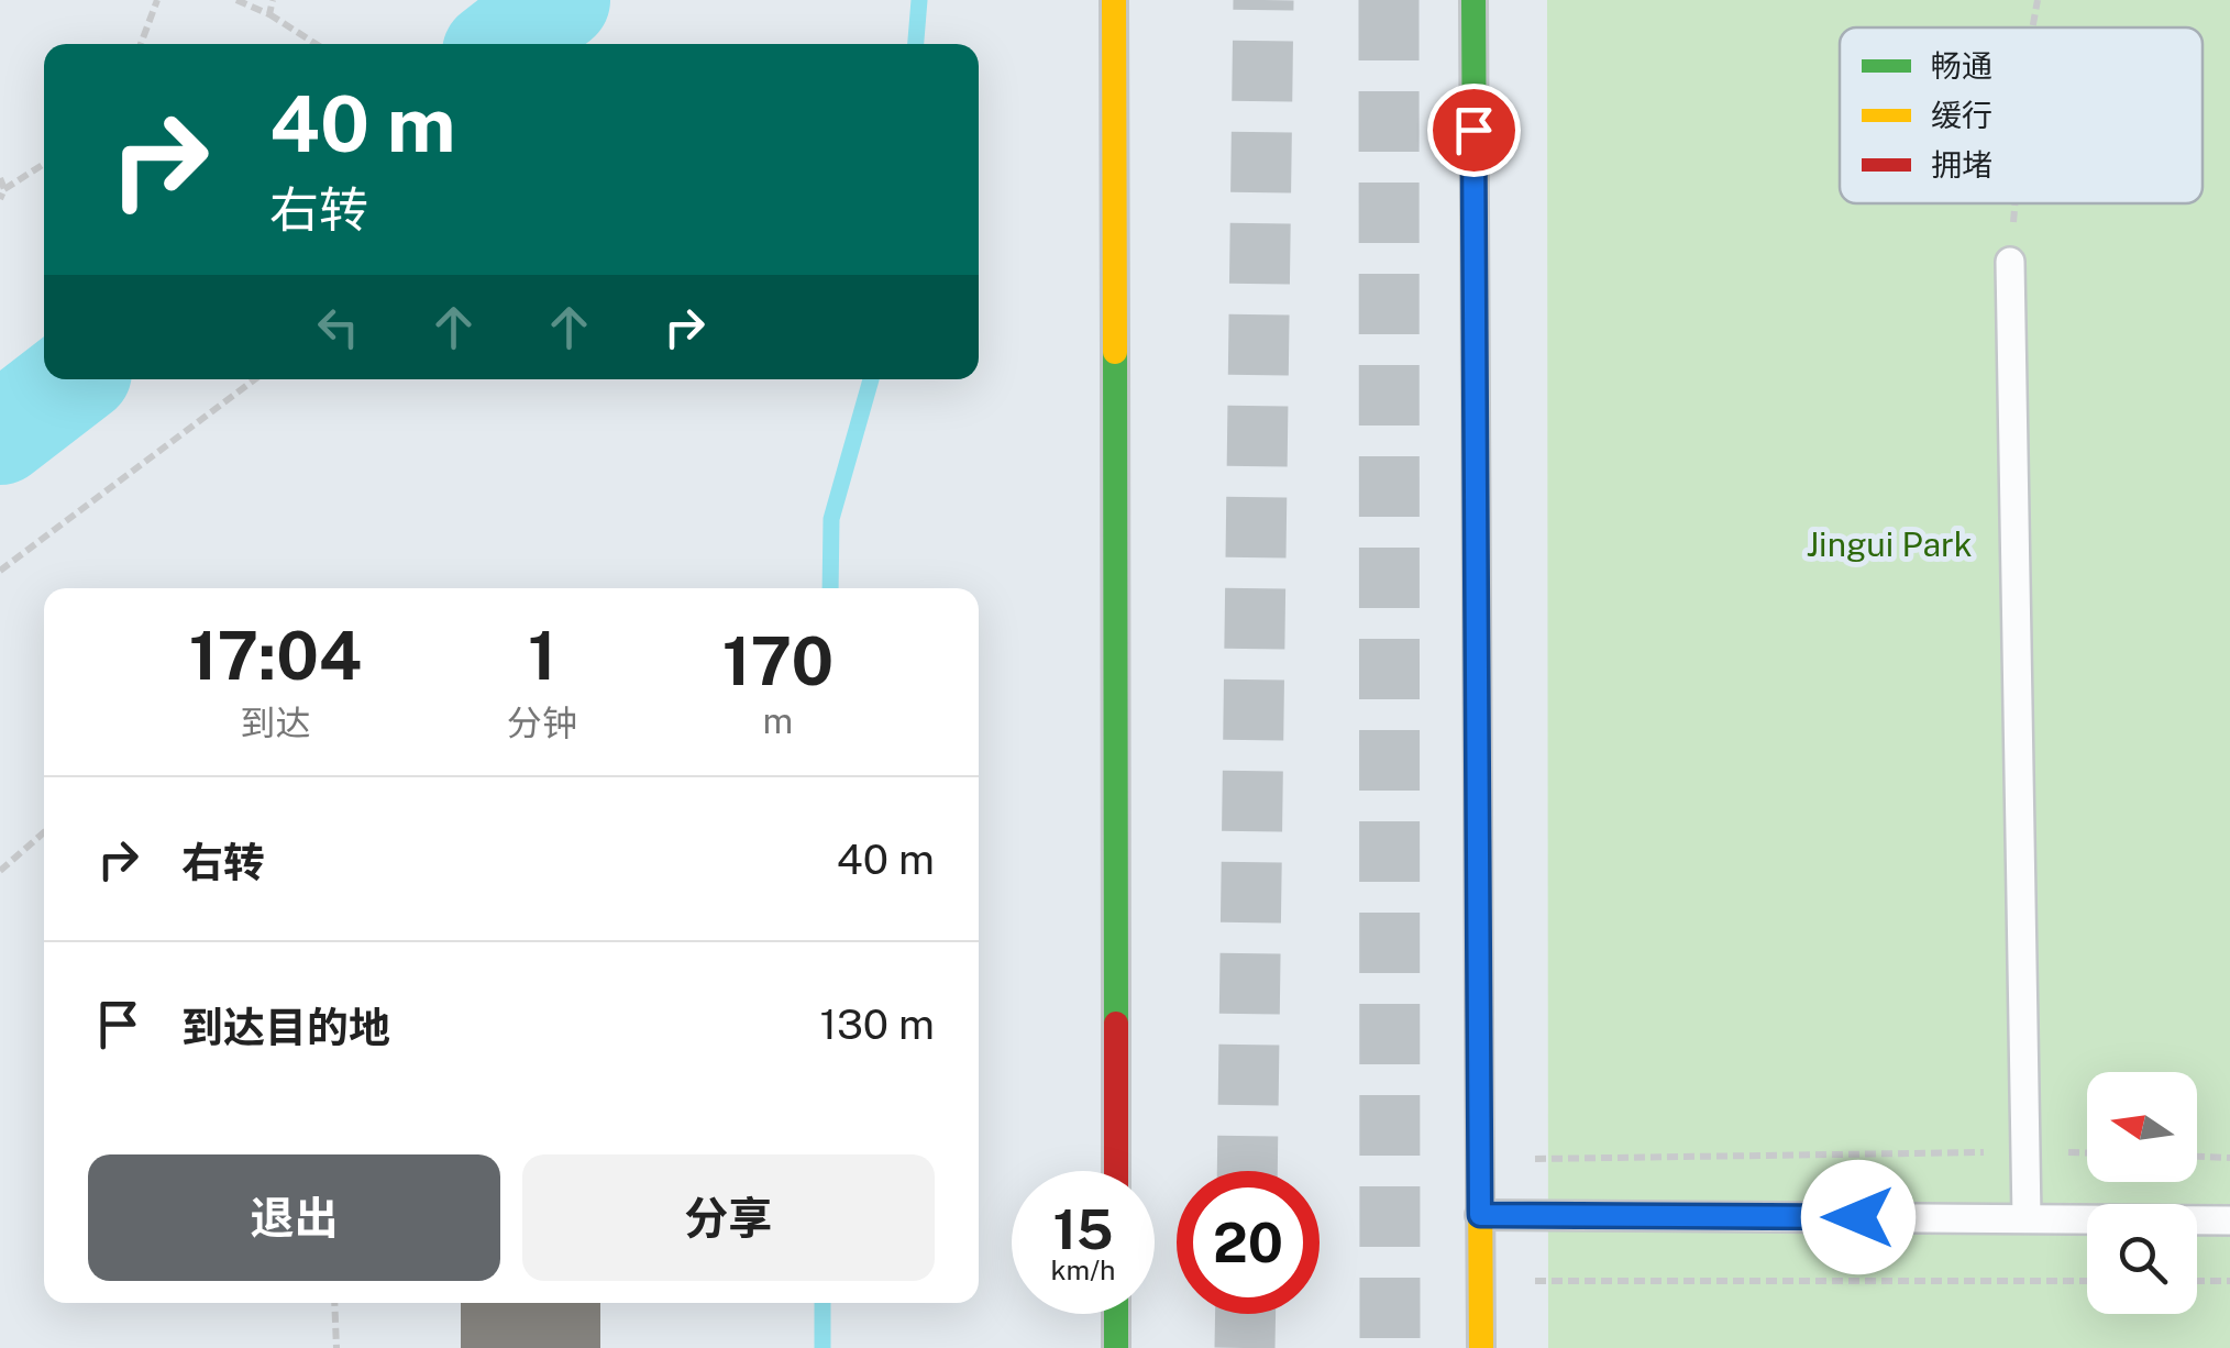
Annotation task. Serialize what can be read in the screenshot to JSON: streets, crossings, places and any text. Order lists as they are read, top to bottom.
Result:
{
  "parks": ["Jingui Park"],
  "legend": ["畅通", "缓行", "拥堵"],
  "north": "left",
  "page": {
    "turn": ["40 m", "右转"],
    "eta": [
      "17:04",
      "到达",
      "1",
      "分钟",
      "170",
      "m"
    ],
    "list": [
      {
        "name": "右转",
        "value": "40 m"
      },
      {
        "name": "到达目的地",
        "value": "130 m"
      }
    ],
    "buttons": ["退出", "分享"],
    "speed": "15 km/h",
    "limit": "20"
  }
}
